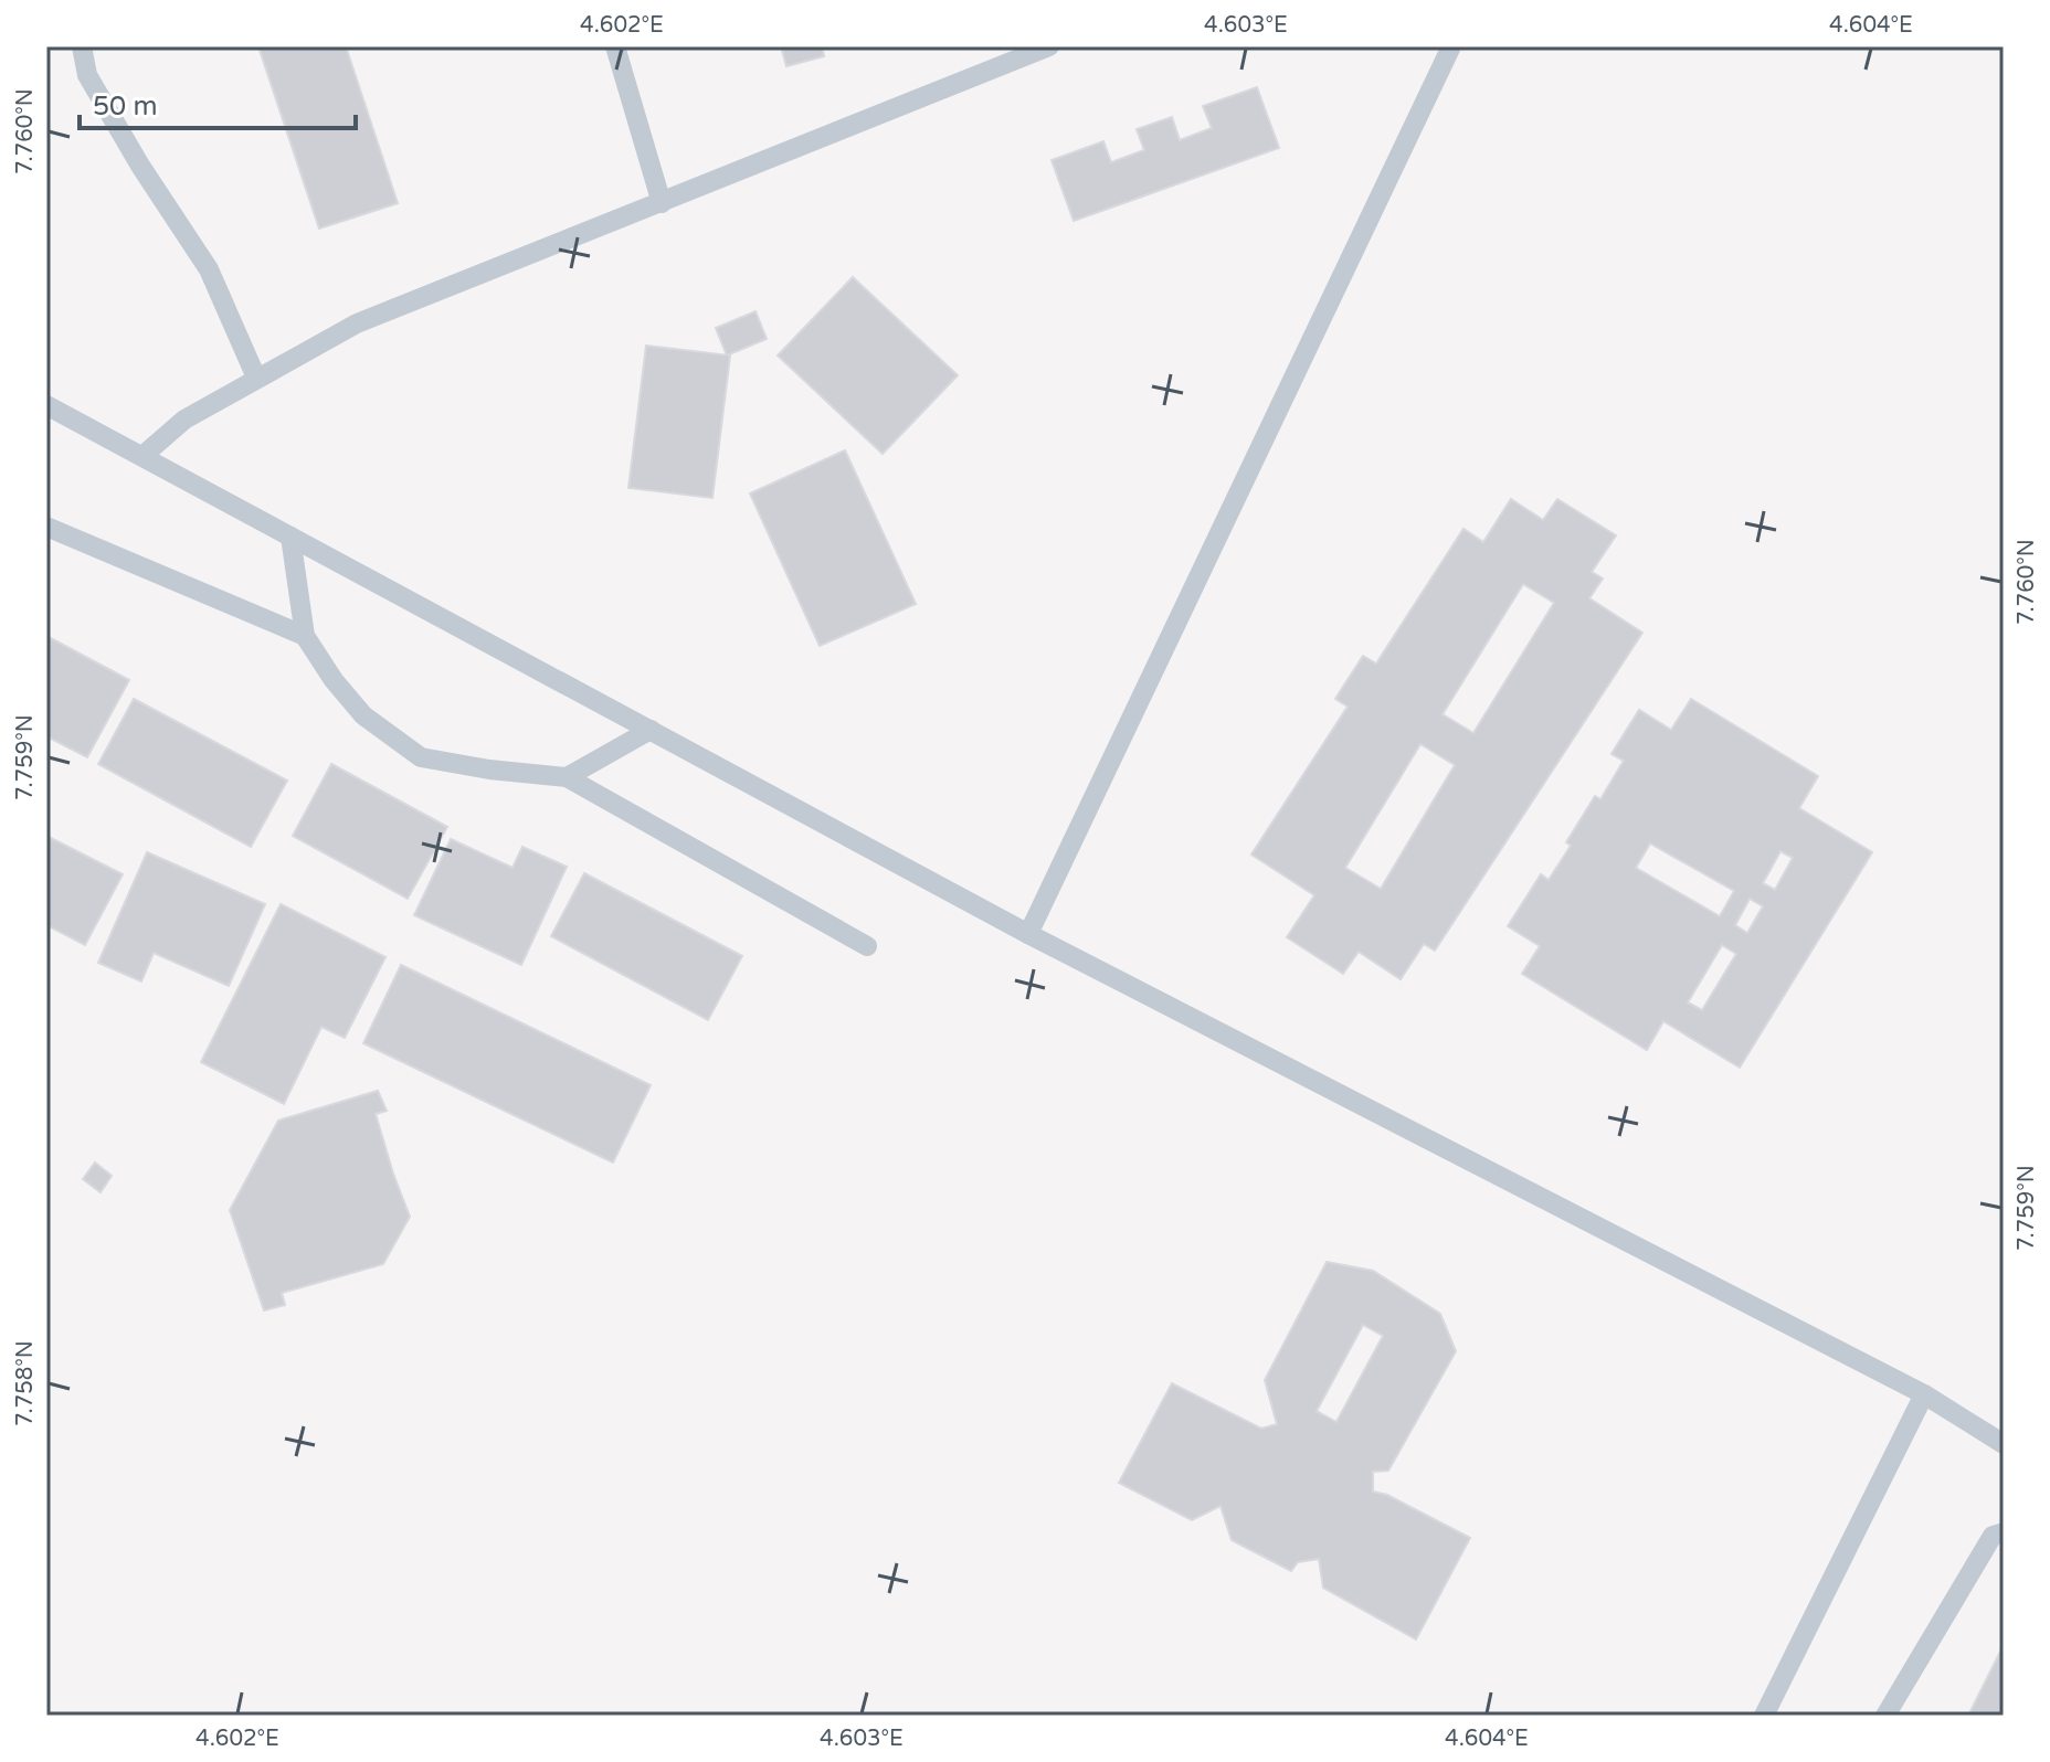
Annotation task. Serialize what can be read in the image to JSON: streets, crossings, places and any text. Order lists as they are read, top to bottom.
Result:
{
  "scale_bar": "50 m",
  "coordinates": [
    "4.602°E",
    "4.603°E",
    "4.604°E",
    "7.760°N",
    "7.759°N",
    "7.758°N"
  ]
}
